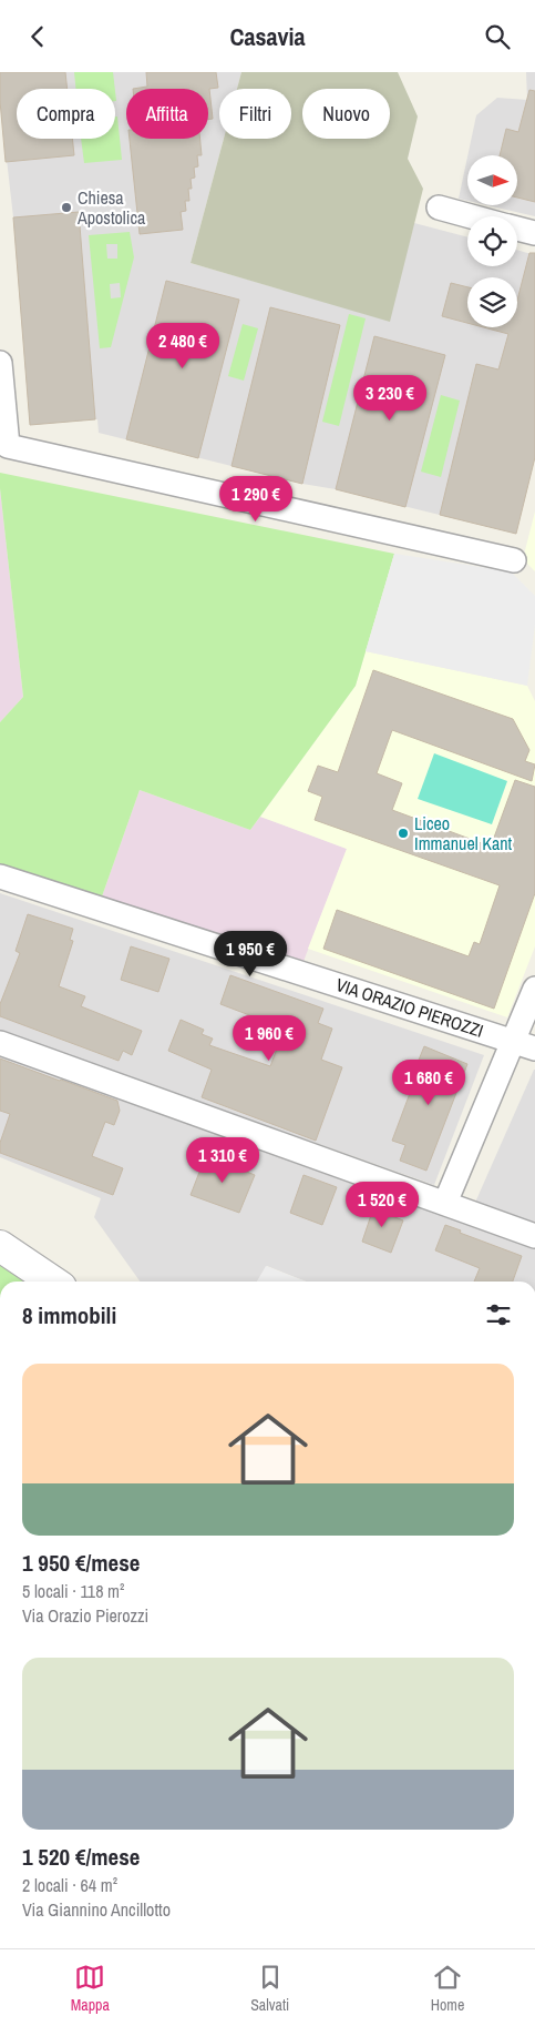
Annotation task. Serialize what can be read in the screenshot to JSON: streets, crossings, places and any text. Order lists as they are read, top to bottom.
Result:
{
  "streets": {
    "street": ["VIA ORAZIO PIEROZZI"]
  },
  "places": ["Chiesa Apostolica", "Liceo Immanuel Kant"],
  "north": "right",
  "page": {
    "header": "Casavia",
    "chip": [
      "Compra",
      "Affitta",
      "Filtri",
      "Nuovo"
    ],
    "price": [
      "2 480 €",
      "3 230 €",
      "1 290 €",
      "1 950 €",
      "1 960 €",
      "1 680 €",
      "1 310 €",
      "1 520 €"
    ],
    "heading": "8 immobili",
    "list": [
      {
        "name": "1 950 €/mese",
        "note": "5 locali · 118 m² · Via Orazio Pierozzi"
      },
      {
        "name": "1 520 €/mese",
        "note": "2 locali · 64 m² · Via Giannino Ancillotto"
      }
    ],
    "tabs": ["Mappa", "Salvati", "Home"]
  }
}
